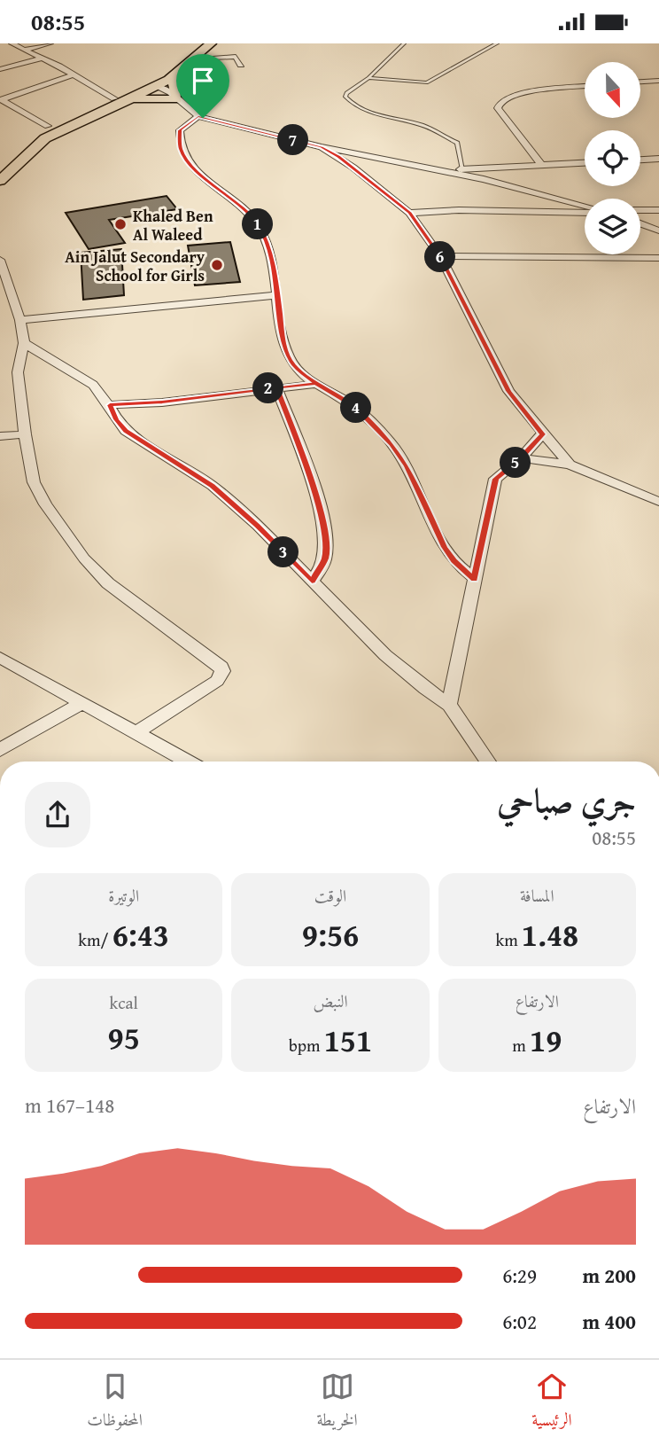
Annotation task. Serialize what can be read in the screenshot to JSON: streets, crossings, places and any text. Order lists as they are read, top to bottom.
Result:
{
  "places": ["Khaled Ben Al Waleed", "Ain Jalut Secondary School for Girls"],
  "north": "bottom",
  "page": {
    "status": "08:55",
    "pins": [
      "7",
      "1",
      "6",
      "2",
      "4",
      "5",
      "3"
    ],
    "heading": ["جري صباحي", "08:55"],
    "stats": [
      ["المسافة", "1.48 km"],
      ["الوقت", "9:56"],
      ["الوتيرة", "6:43 /km"],
      ["الارتفاع", "19 m"],
      ["النبض", "151 bpm"],
      ["kcal", "95"]
    ],
    "chart": ["الارتفاع", "148–167 m"],
    "list": [
      {
        "name": "200 m",
        "note": "6:29"
      },
      {
        "name": "400 m",
        "note": "6:02"
      }
    ],
    "tabs": ["الرئيسية", "الخريطة", "المحفوظات"]
  }
}
